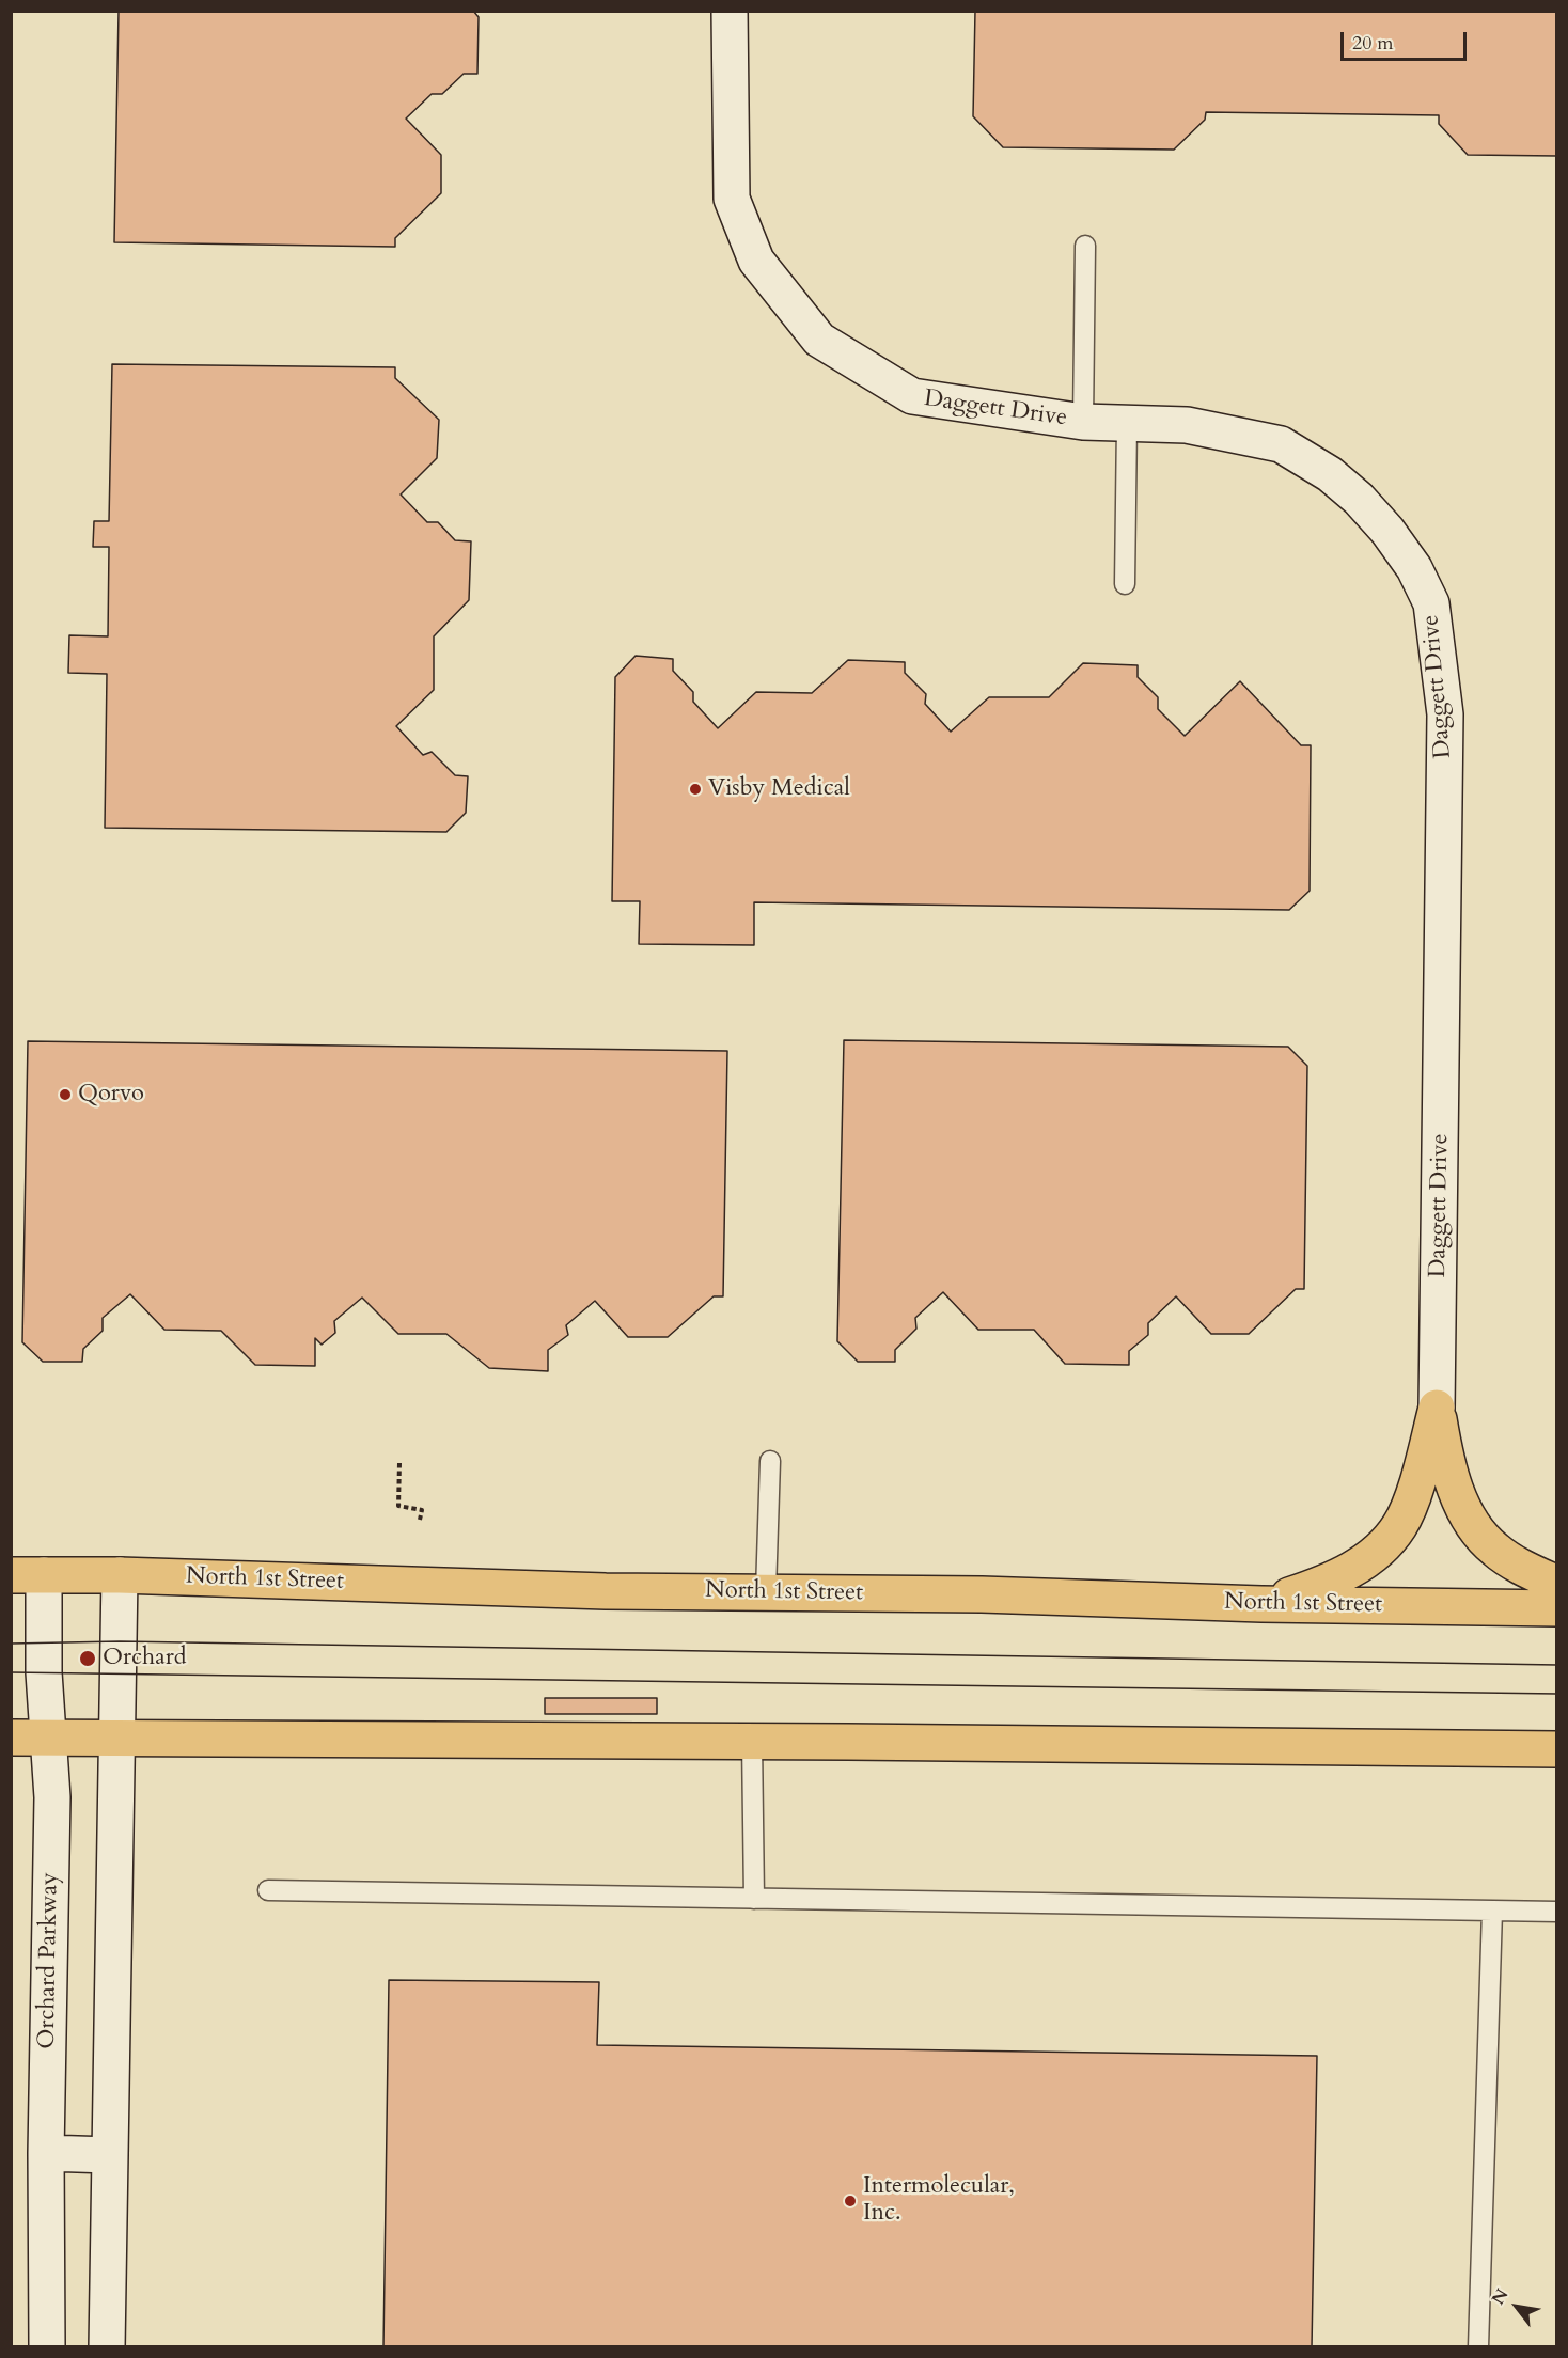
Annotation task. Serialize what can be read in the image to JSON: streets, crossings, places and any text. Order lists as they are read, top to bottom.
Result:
{
  "streets": {
    "main road": ["North 1st Street"],
    "street": ["Daggett Drive", "Orchard Parkway"]
  },
  "crossings": [
    ["North 1st Street", "Orchard Parkway"]
  ],
  "places": [
    "Visby Medical",
    "Qorvo",
    "Orchard",
    "Intermolecular, Inc."
  ],
  "scale_bar": "20 m",
  "north": "top left"
}
